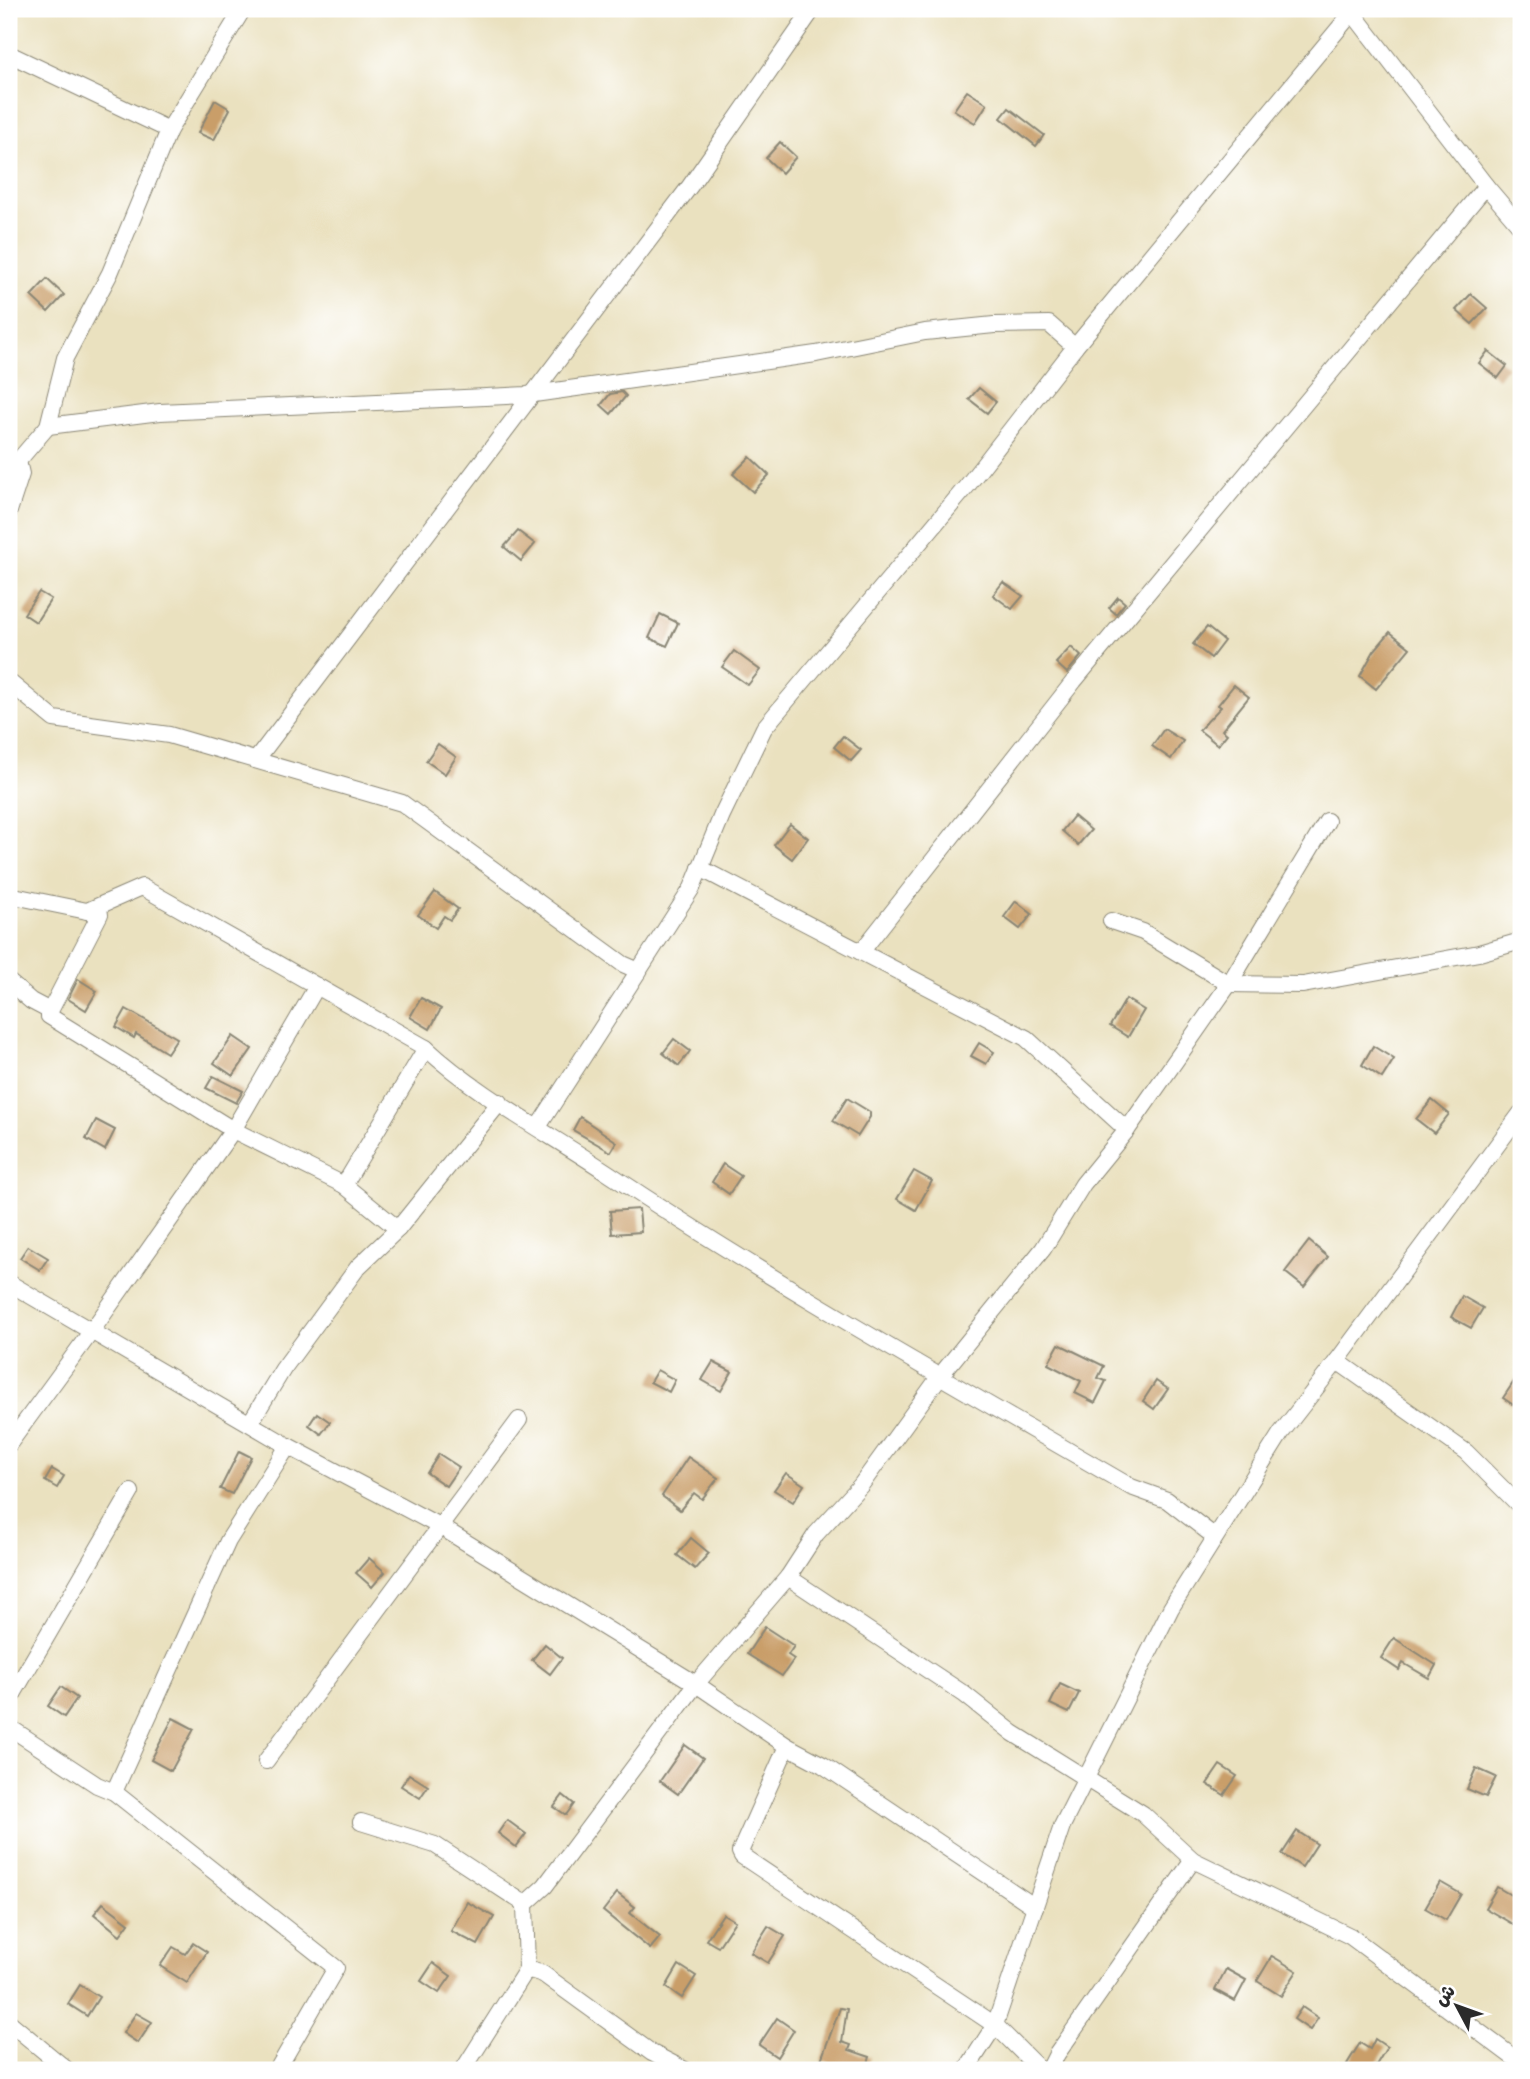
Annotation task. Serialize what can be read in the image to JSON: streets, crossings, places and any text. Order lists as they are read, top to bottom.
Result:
{
  "north": "top left"
}
